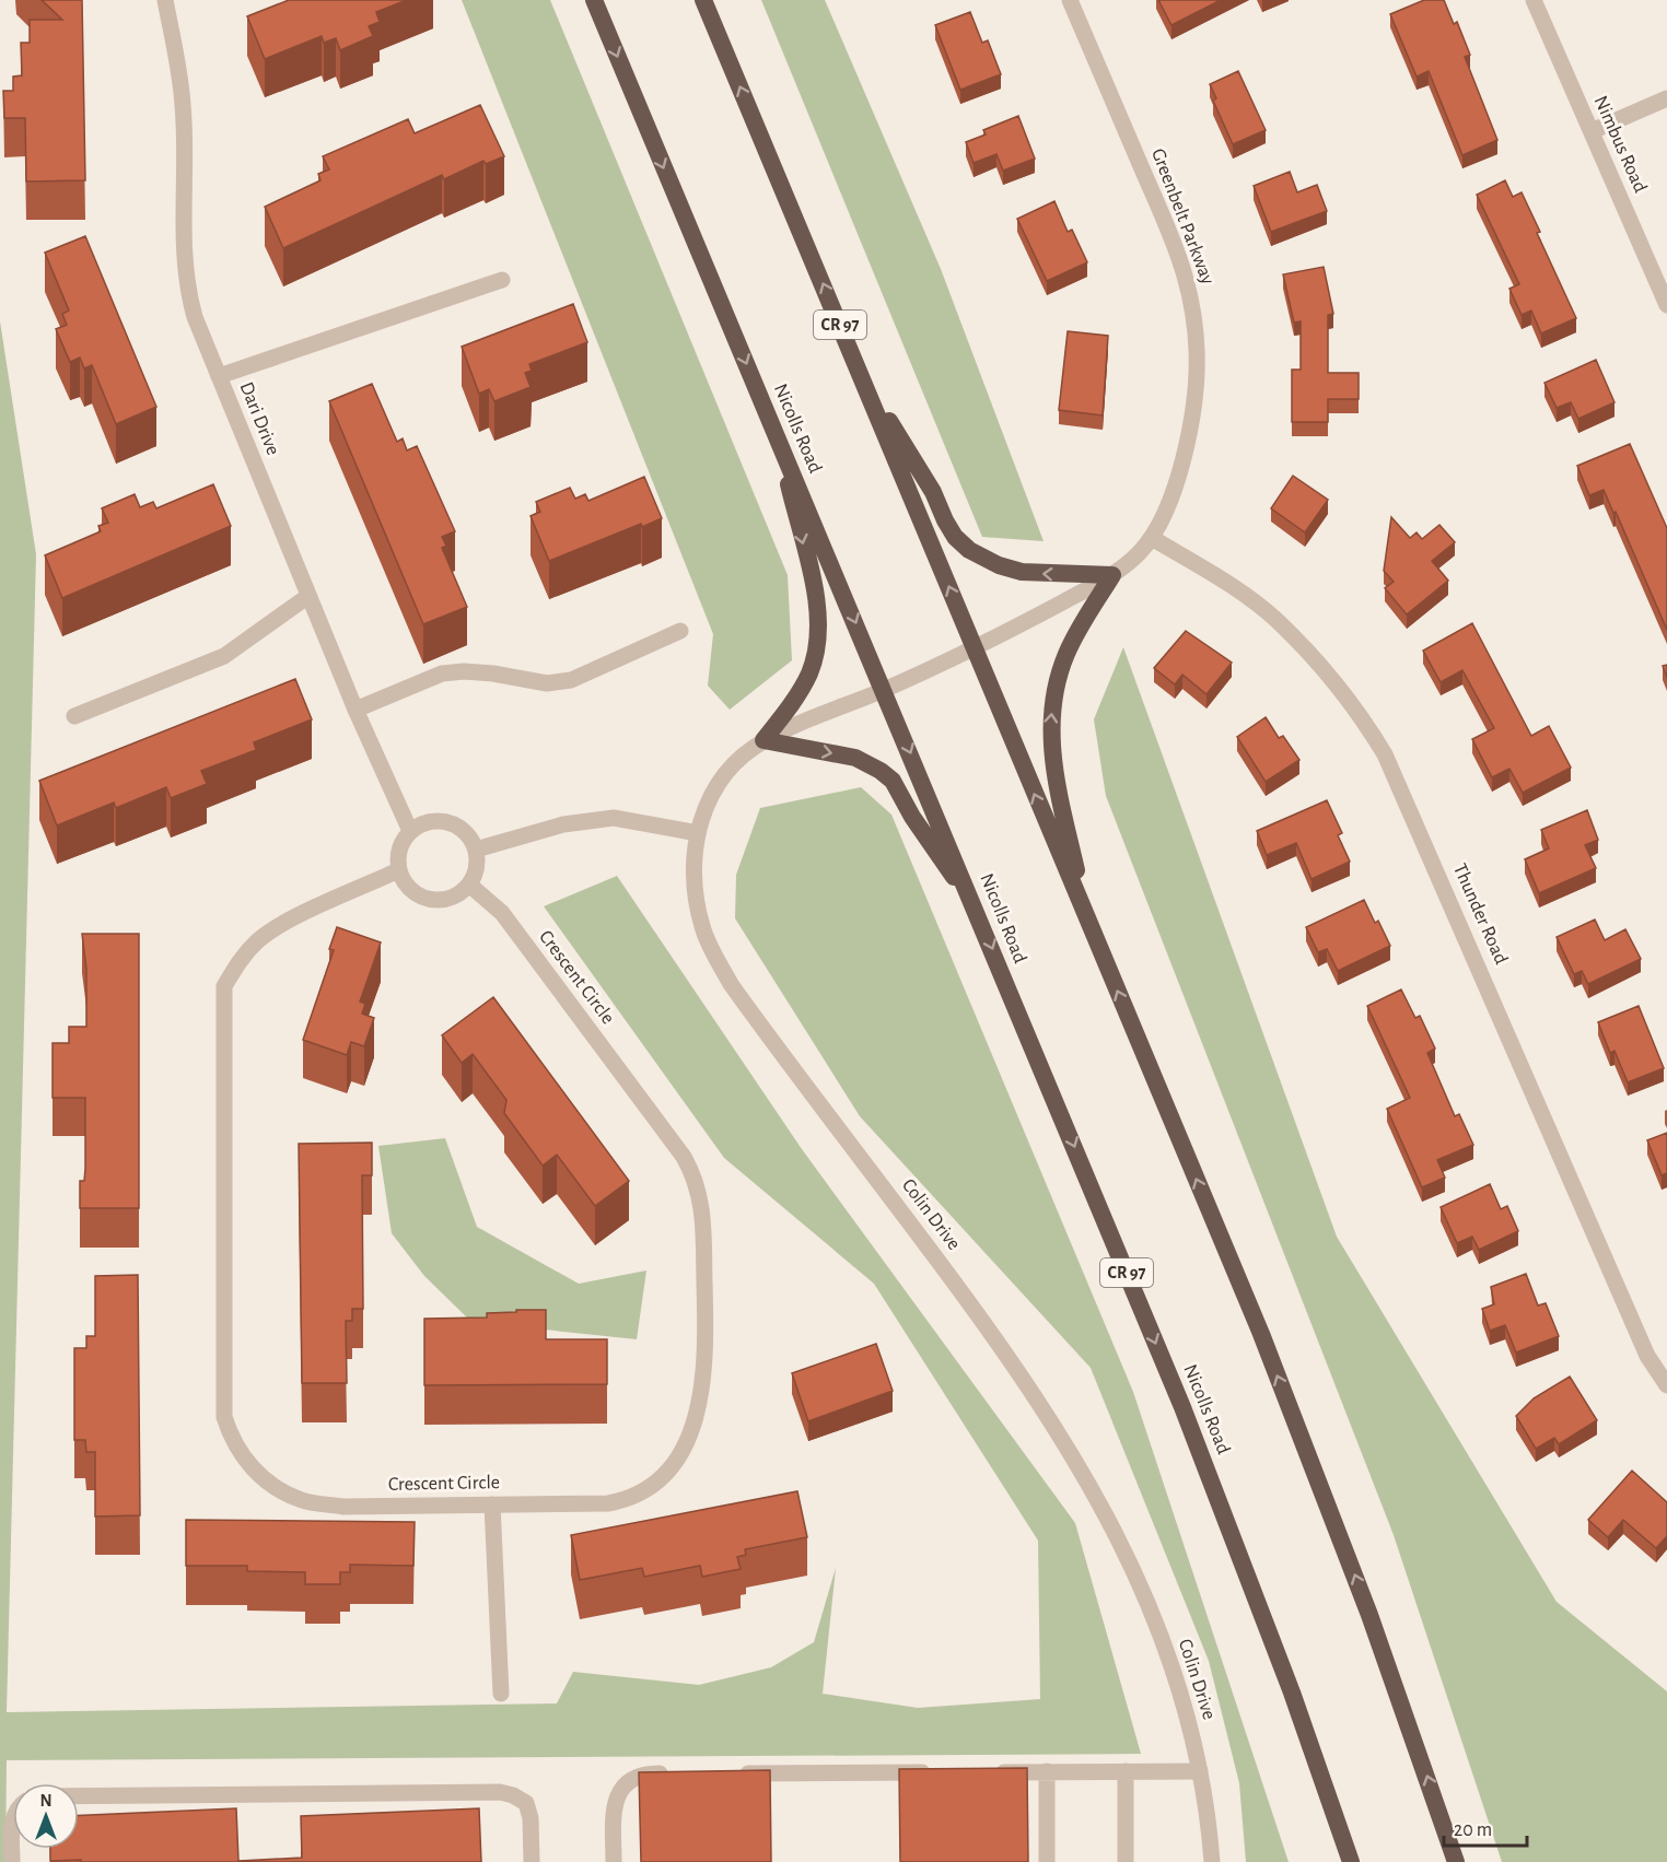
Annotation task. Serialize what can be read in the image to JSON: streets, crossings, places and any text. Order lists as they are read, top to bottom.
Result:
{
  "streets": {
    "highway": ["CR 97", "Nicolls Road"],
    "street": [
      "Nimbus Road",
      "Greenbelt Parkway",
      "Dari Drive",
      "Thunder Road",
      "Crescent Circle",
      "Colin Drive"
    ]
  },
  "crossings": [
    ["Greenbelt Parkway", "CR 97"],
    ["Greenbelt Parkway", "Nicolls Road"],
    ["Greenbelt Parkway", "Thunder Road"],
    ["Greenbelt Parkway", "Colin Drive"],
    ["Dari Drive", "Crescent Circle"],
    ["Nicolls Road", "Colin Drive"]
  ],
  "scale_bar": "20 m",
  "north": "top"
}
